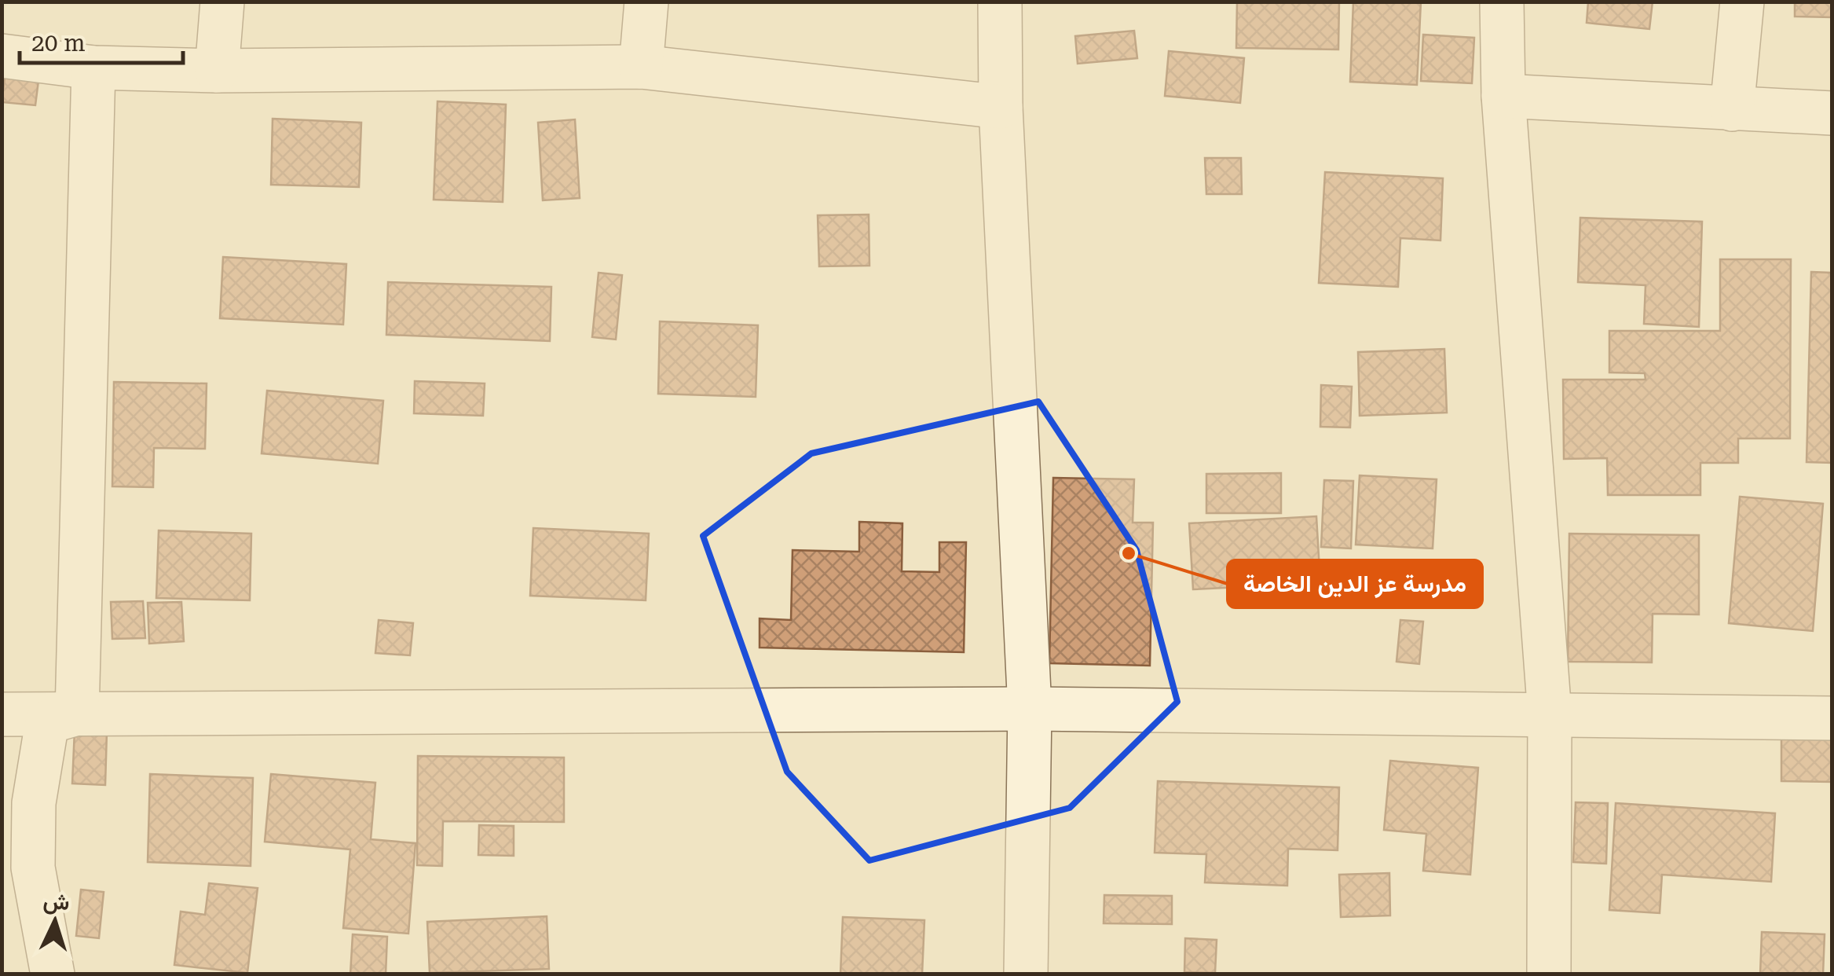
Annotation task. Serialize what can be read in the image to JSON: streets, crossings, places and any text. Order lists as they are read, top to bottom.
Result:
{
  "places": ["مدرسة عز الدين الخاصة"],
  "scale_bar": "20 m",
  "north": "top"
}
